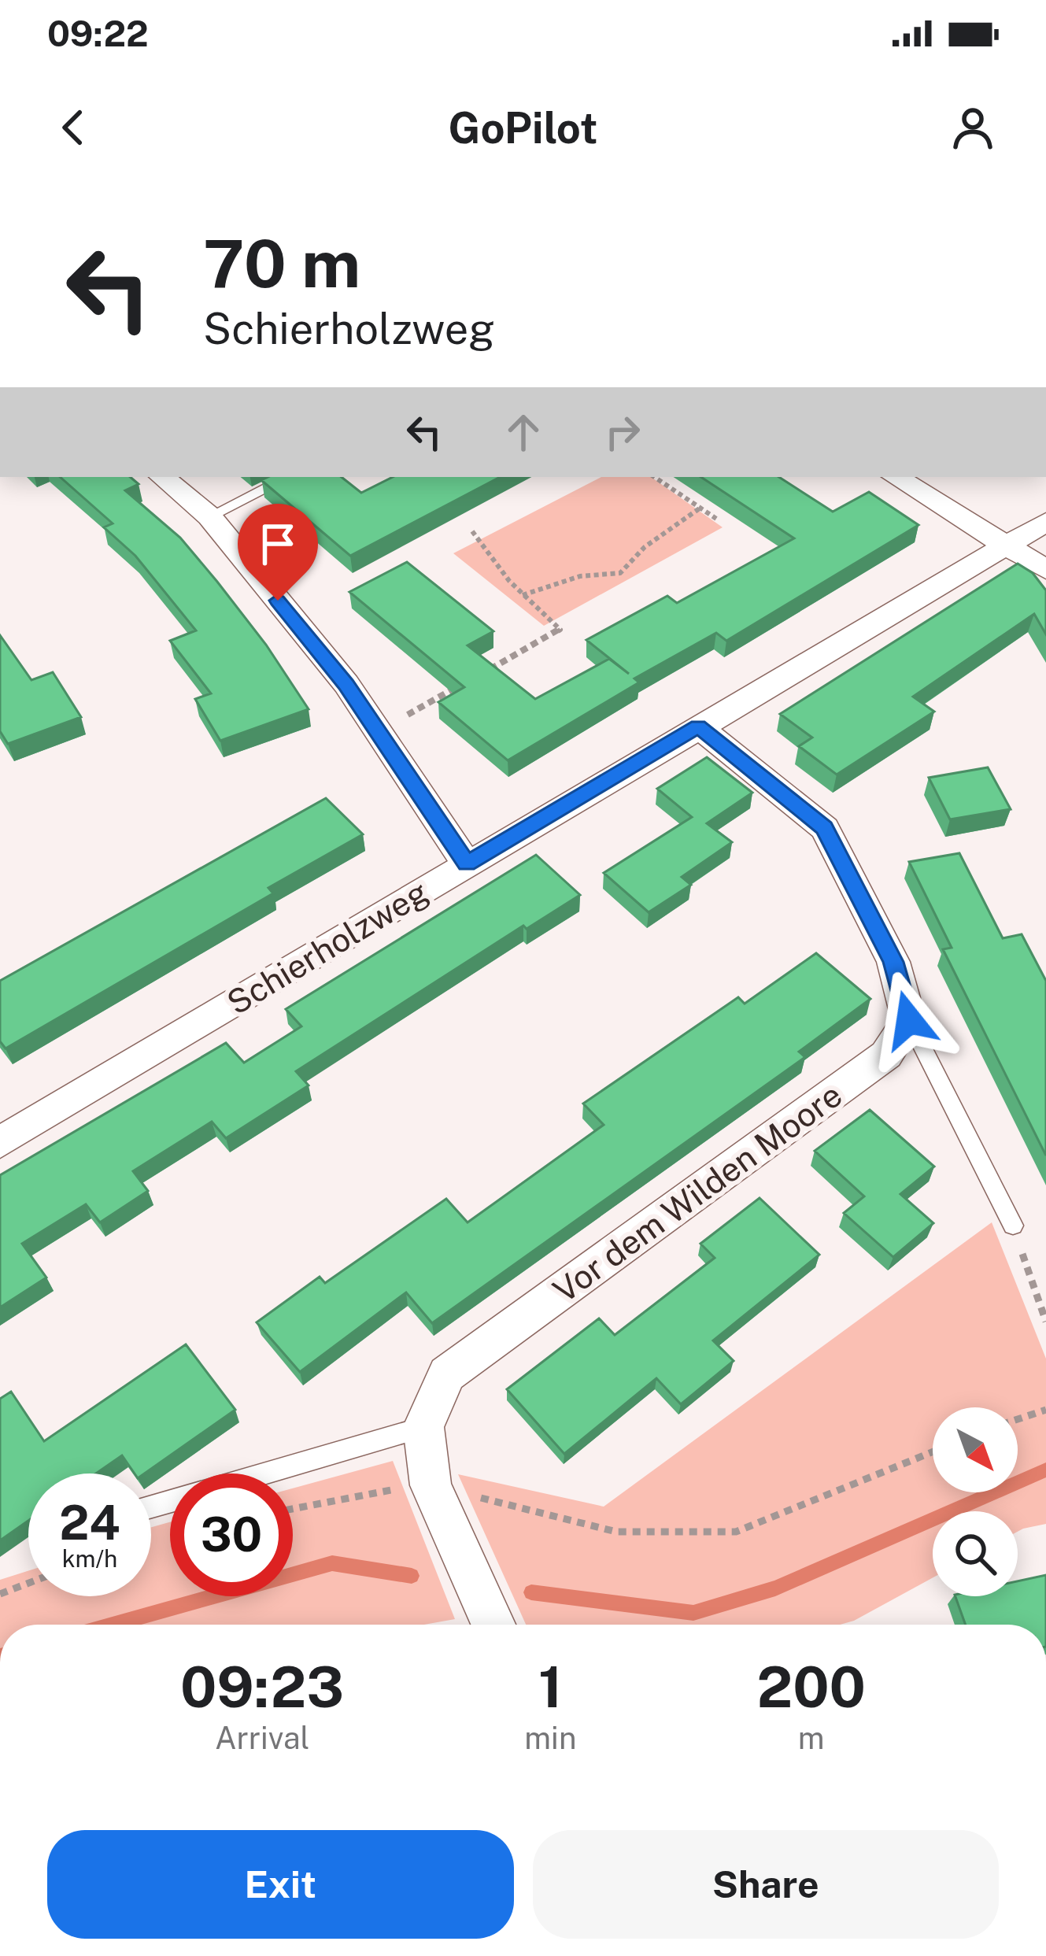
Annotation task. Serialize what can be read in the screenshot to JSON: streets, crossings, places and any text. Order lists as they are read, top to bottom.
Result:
{
  "streets": {
    "street": ["Schierholzweg", "Vor dem Wilden Moore"]
  },
  "north": "bottom right",
  "page": {
    "status": "09:22",
    "header": "GoPilot",
    "turn": ["70 m", "Schierholzweg"],
    "speed": "24 km/h",
    "limit": "30",
    "eta": [
      "09:23",
      "Arrival",
      "1",
      "min",
      "200",
      "m"
    ],
    "buttons": ["Exit", "Share"]
  }
}
